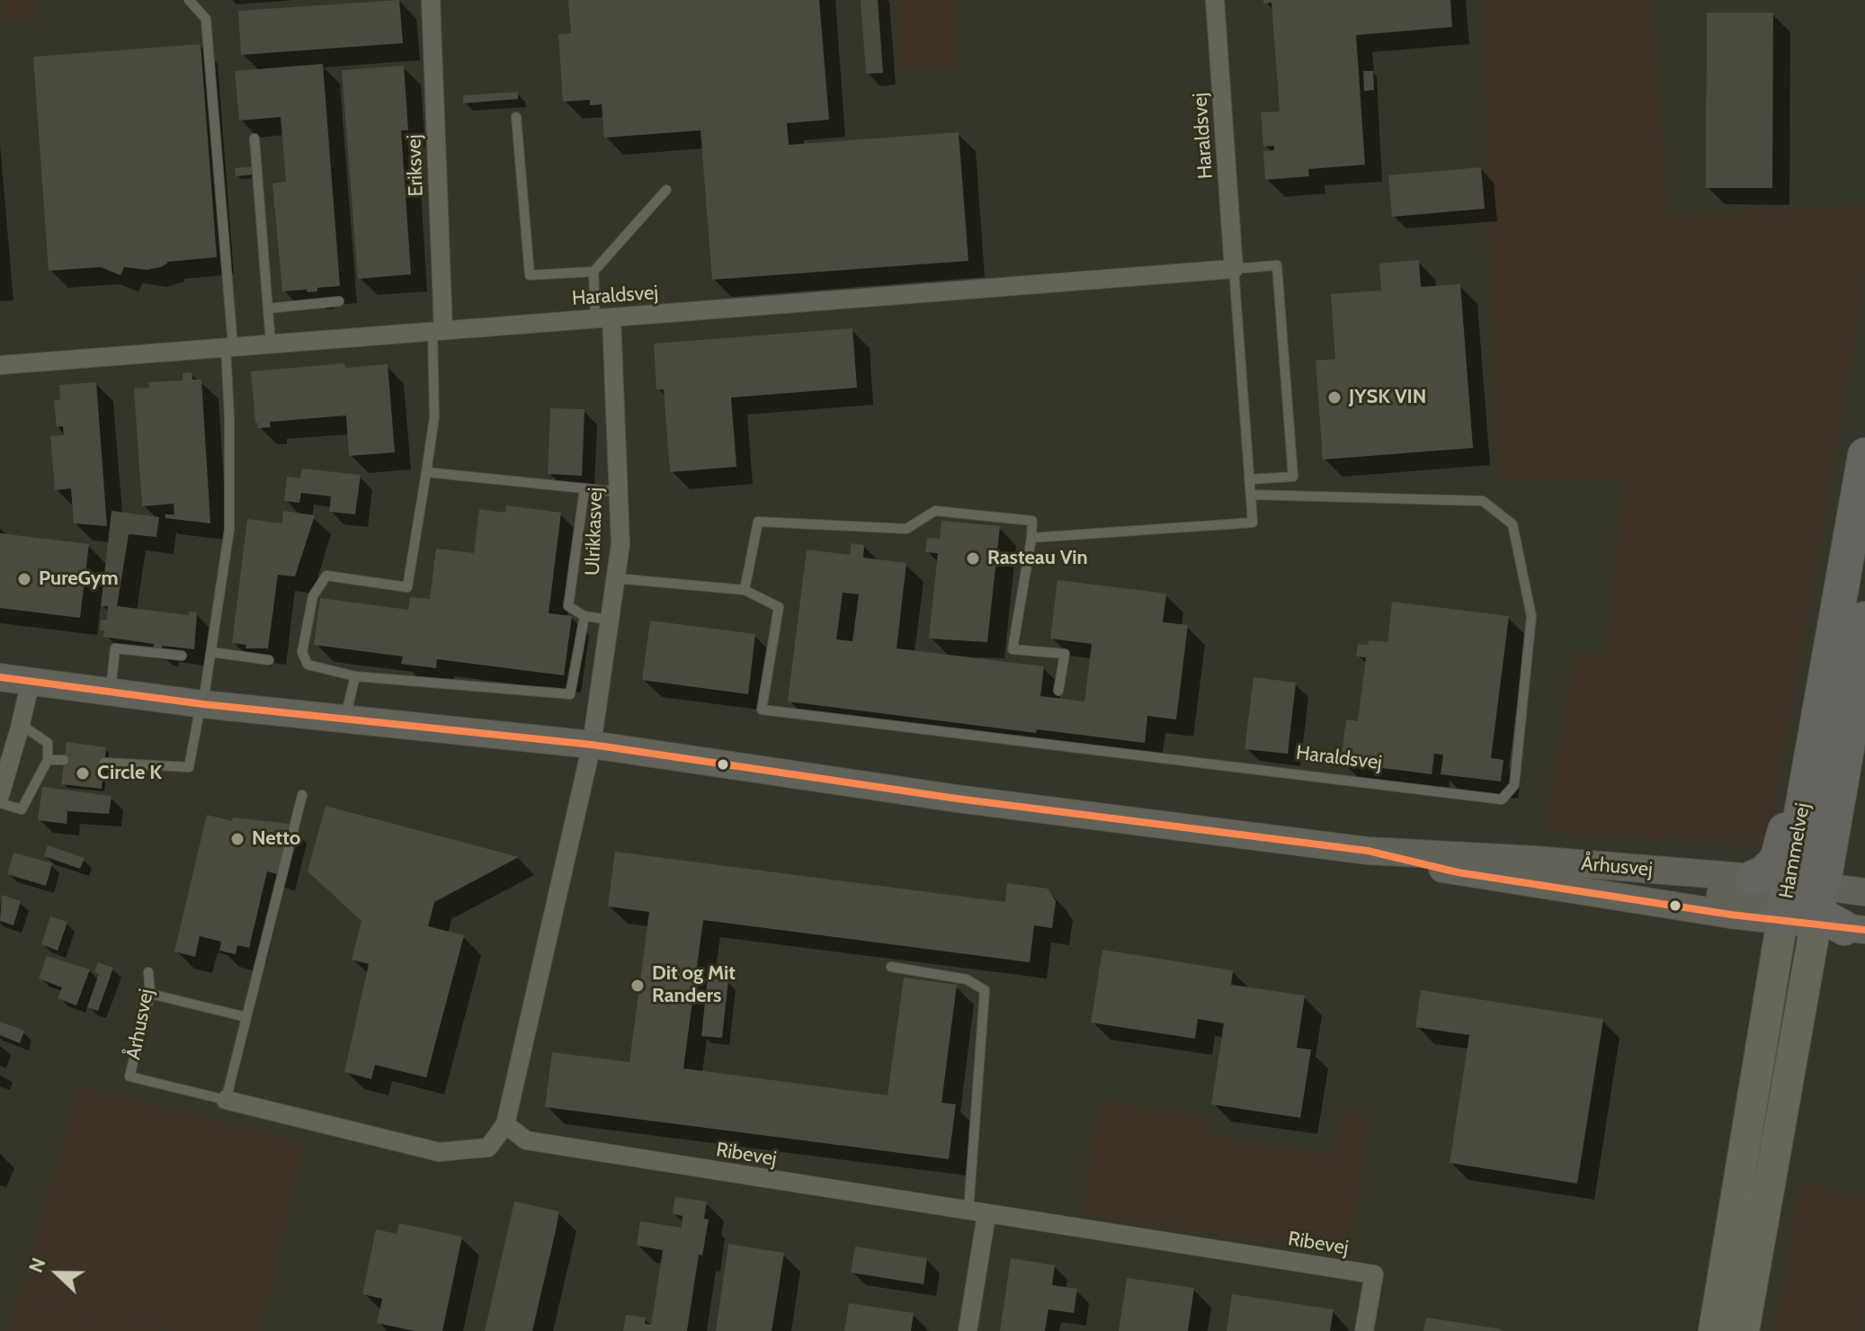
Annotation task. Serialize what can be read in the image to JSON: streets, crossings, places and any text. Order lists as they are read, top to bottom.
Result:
{
  "streets": {
    "highway": ["Hammelvej"],
    "main road": ["Århusvej"],
    "street": [
      "Haraldsvej",
      "Eriksvej",
      "Ulrikkasvej",
      "Ribevej"
    ]
  },
  "crossings": [
    ["Haraldsvej", "Eriksvej"],
    ["Haraldsvej", "Ulrikkasvej"],
    ["Ulrikkasvej", "Århusvej"],
    ["Hammelvej", "Århusvej"]
  ],
  "places": [
    "JYSK VIN",
    "Rasteau Vin",
    "PureGym",
    "Circle K",
    "Netto",
    "Dit og Mit Randers"
  ],
  "north": "left"
}
